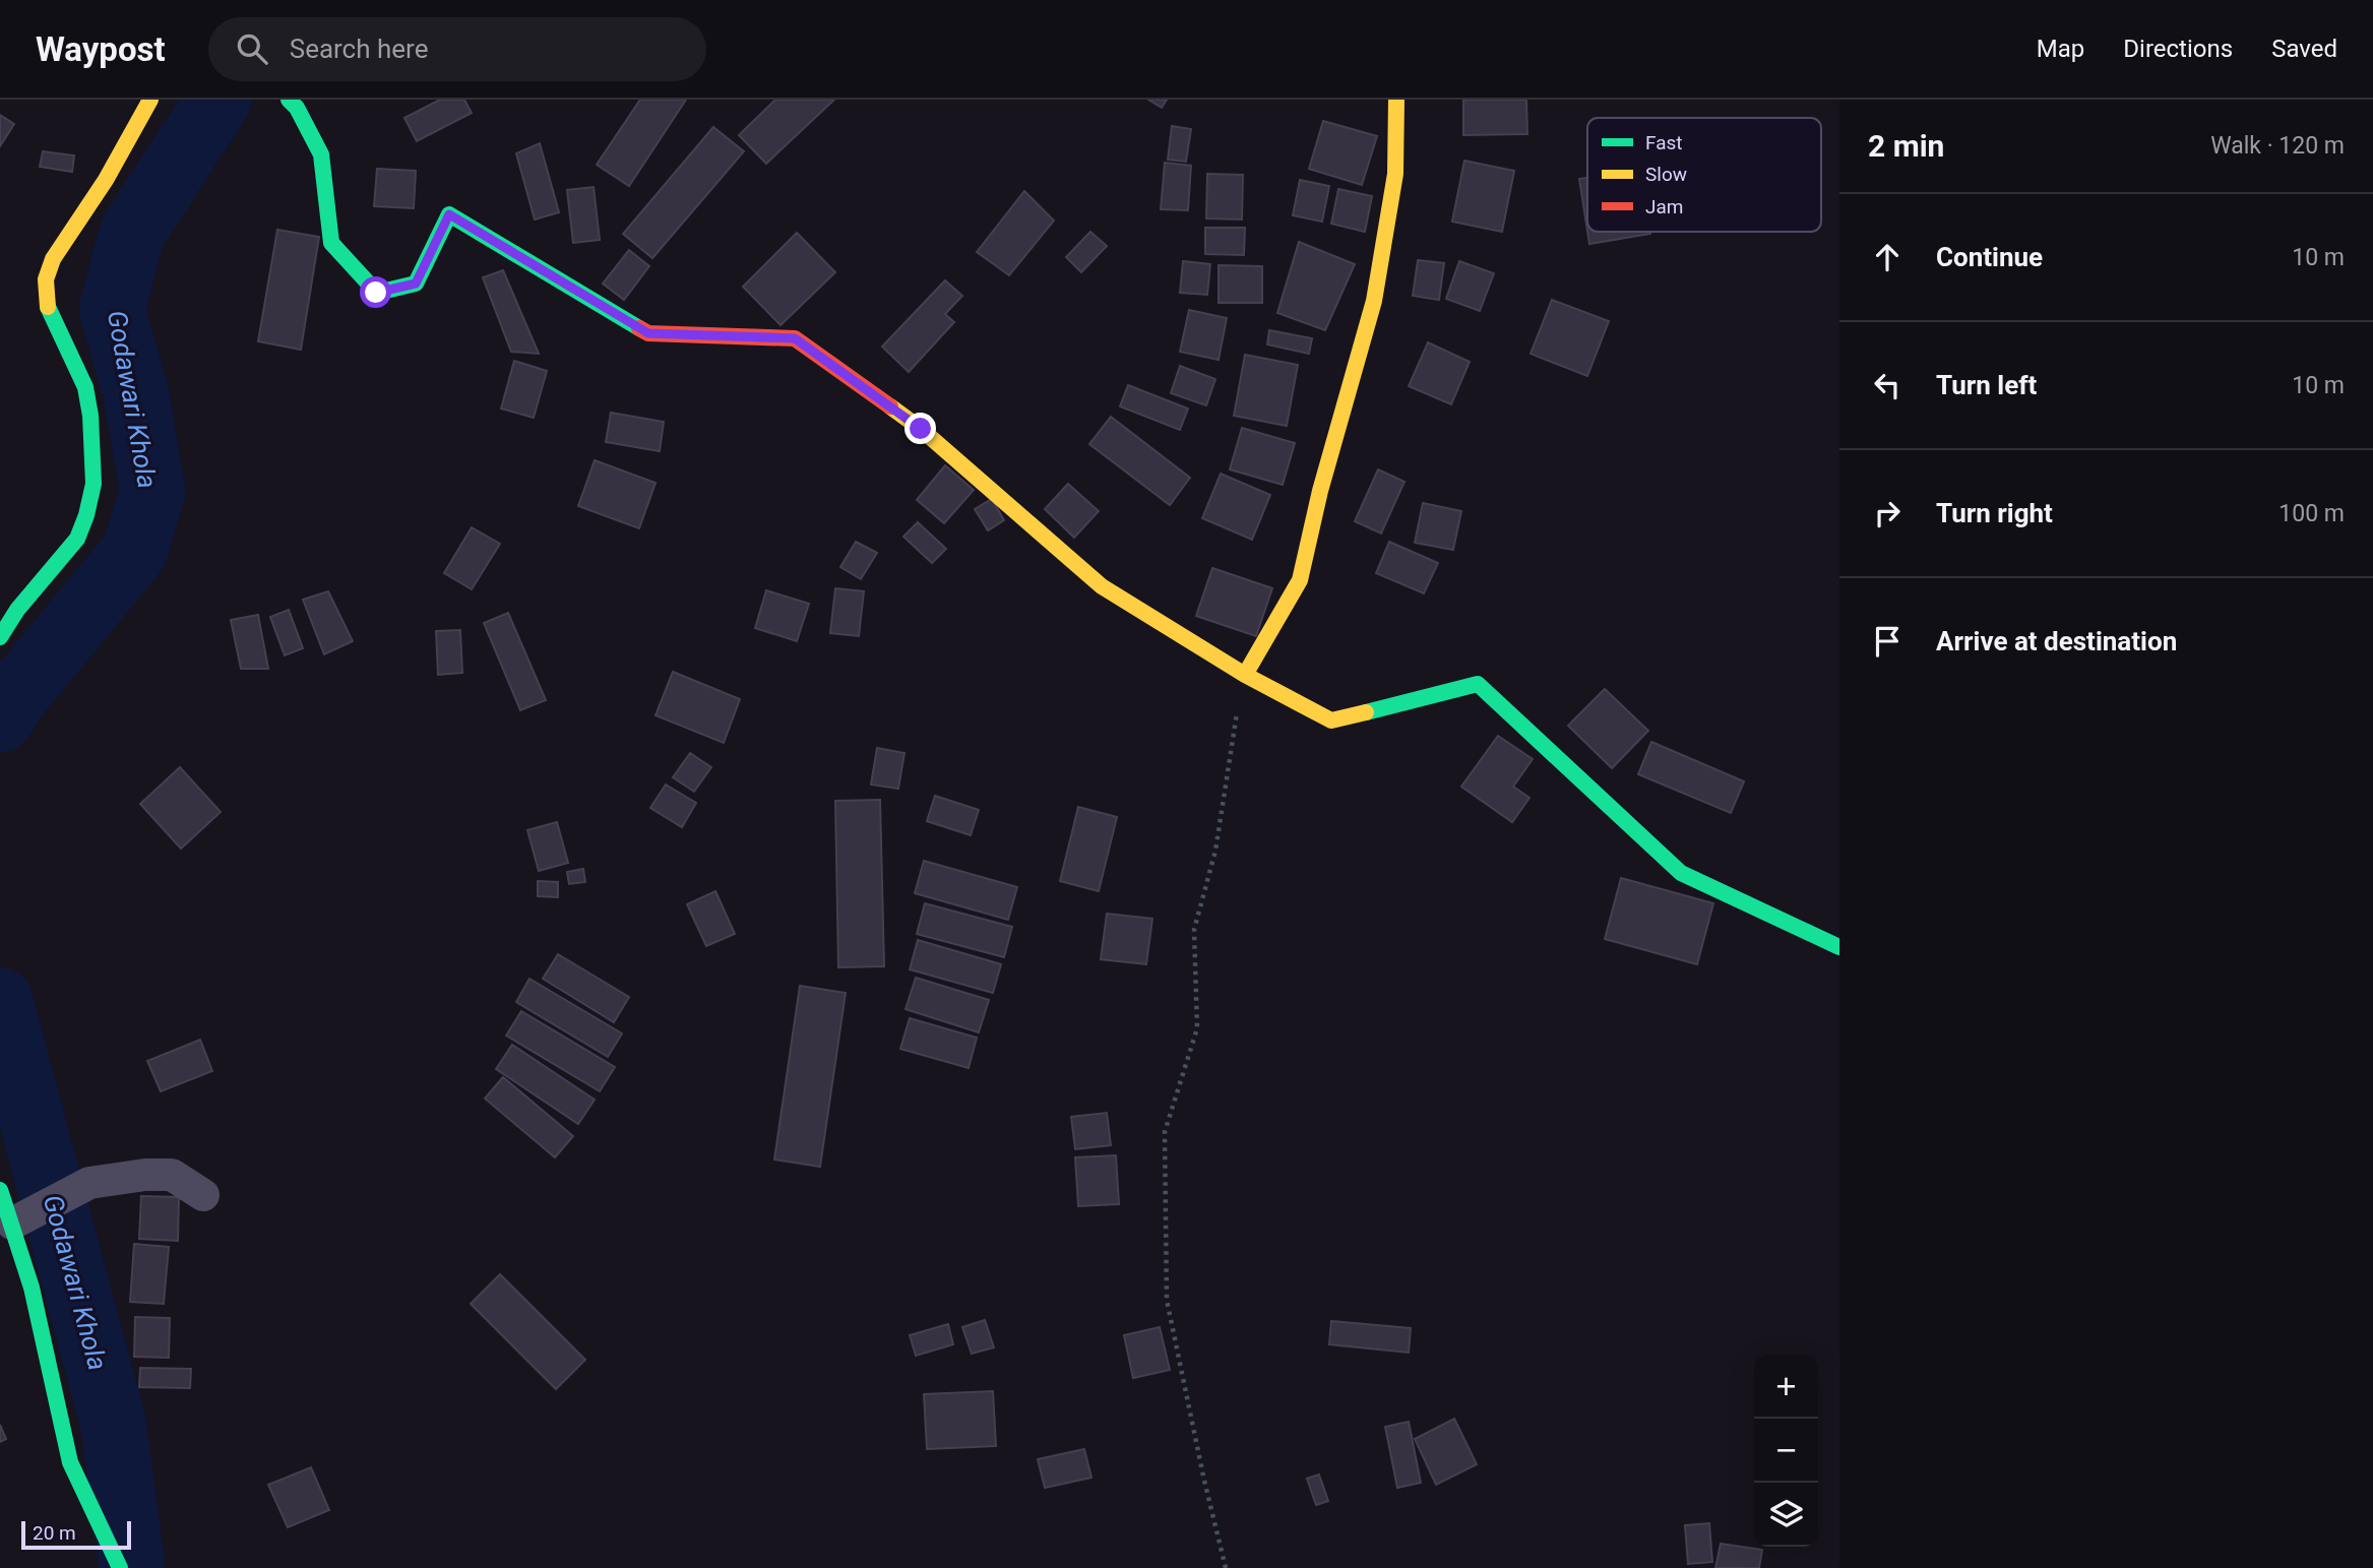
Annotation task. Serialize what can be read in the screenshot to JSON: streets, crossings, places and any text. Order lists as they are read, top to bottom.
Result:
{
  "water": ["Godawari Khola"],
  "legend": ["Fast", "Slow", "Jam"],
  "scale_bar": "20 m",
  "page": {
    "header": "Waypost",
    "search": "Search here",
    "nav": ["Map", "Directions", "Saved"],
    "heading": ["2 min", "Walk · 120 m"],
    "list": [
      ["Continue", "10 m"],
      ["Turn left", "10 m"],
      ["Turn right", "100 m"],
      "Arrive at destination"
    ],
    "map_buttons": ["+", "−"],
    "scale": "20 m"
  }
}
